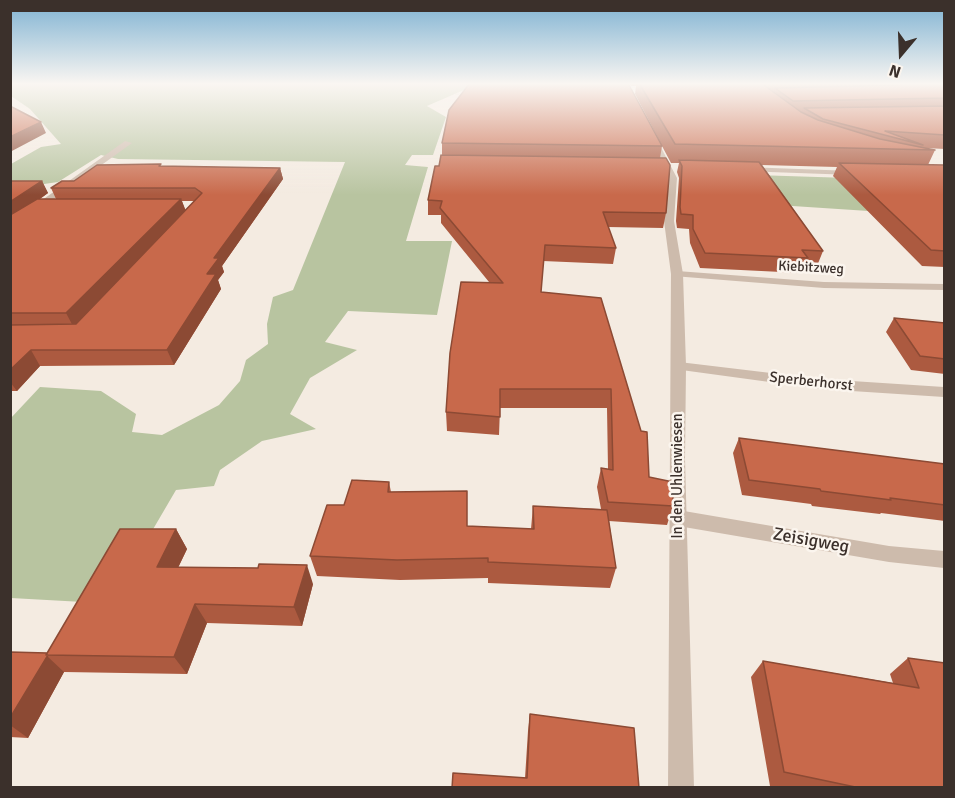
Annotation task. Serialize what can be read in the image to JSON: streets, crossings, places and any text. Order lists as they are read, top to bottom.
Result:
{
  "streets": {
    "street": [
      "Kiebitzweg",
      "Sperberhorst",
      "In den Uhlenwiesen",
      "Zeisigweg"
    ]
  },
  "crossings": [
    ["Kiebitzweg", "In den Uhlenwiesen"],
    ["Sperberhorst", "In den Uhlenwiesen"],
    ["In den Uhlenwiesen", "Zeisigweg"]
  ],
  "north": "bottom"
}
